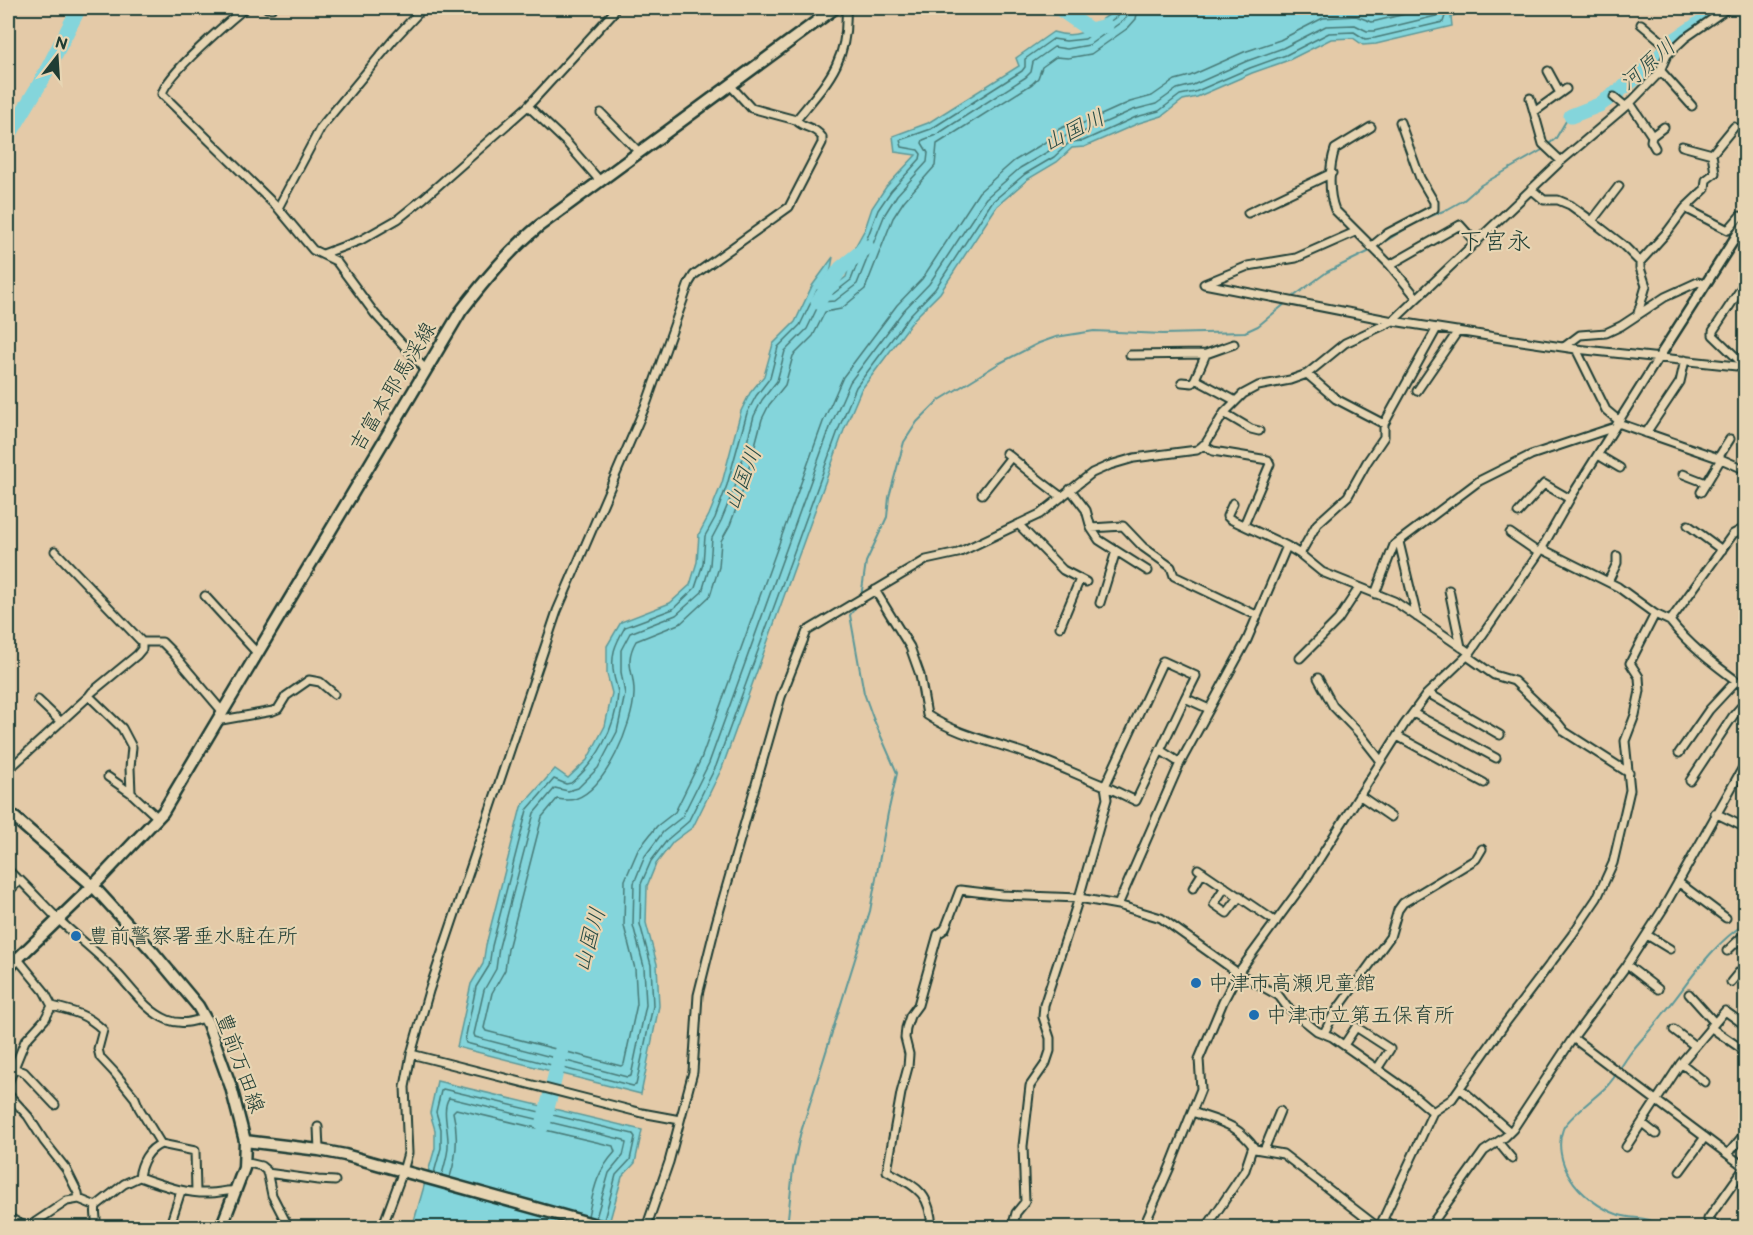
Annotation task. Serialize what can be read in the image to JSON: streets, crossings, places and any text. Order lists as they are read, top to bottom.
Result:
{
  "streets": {
    "main road": ["吉富本耶馬渓線", "豊前万田線"]
  },
  "crossings": [
    ["吉富本耶馬渓線", "豊前万田線"]
  ],
  "districts": ["下宮永"],
  "water": ["河原川", "山国川"],
  "places": ["豊前警察署垂水駐在所", "中津市高瀬児童館", "中津市立第五保育所"],
  "north": "top"
}
